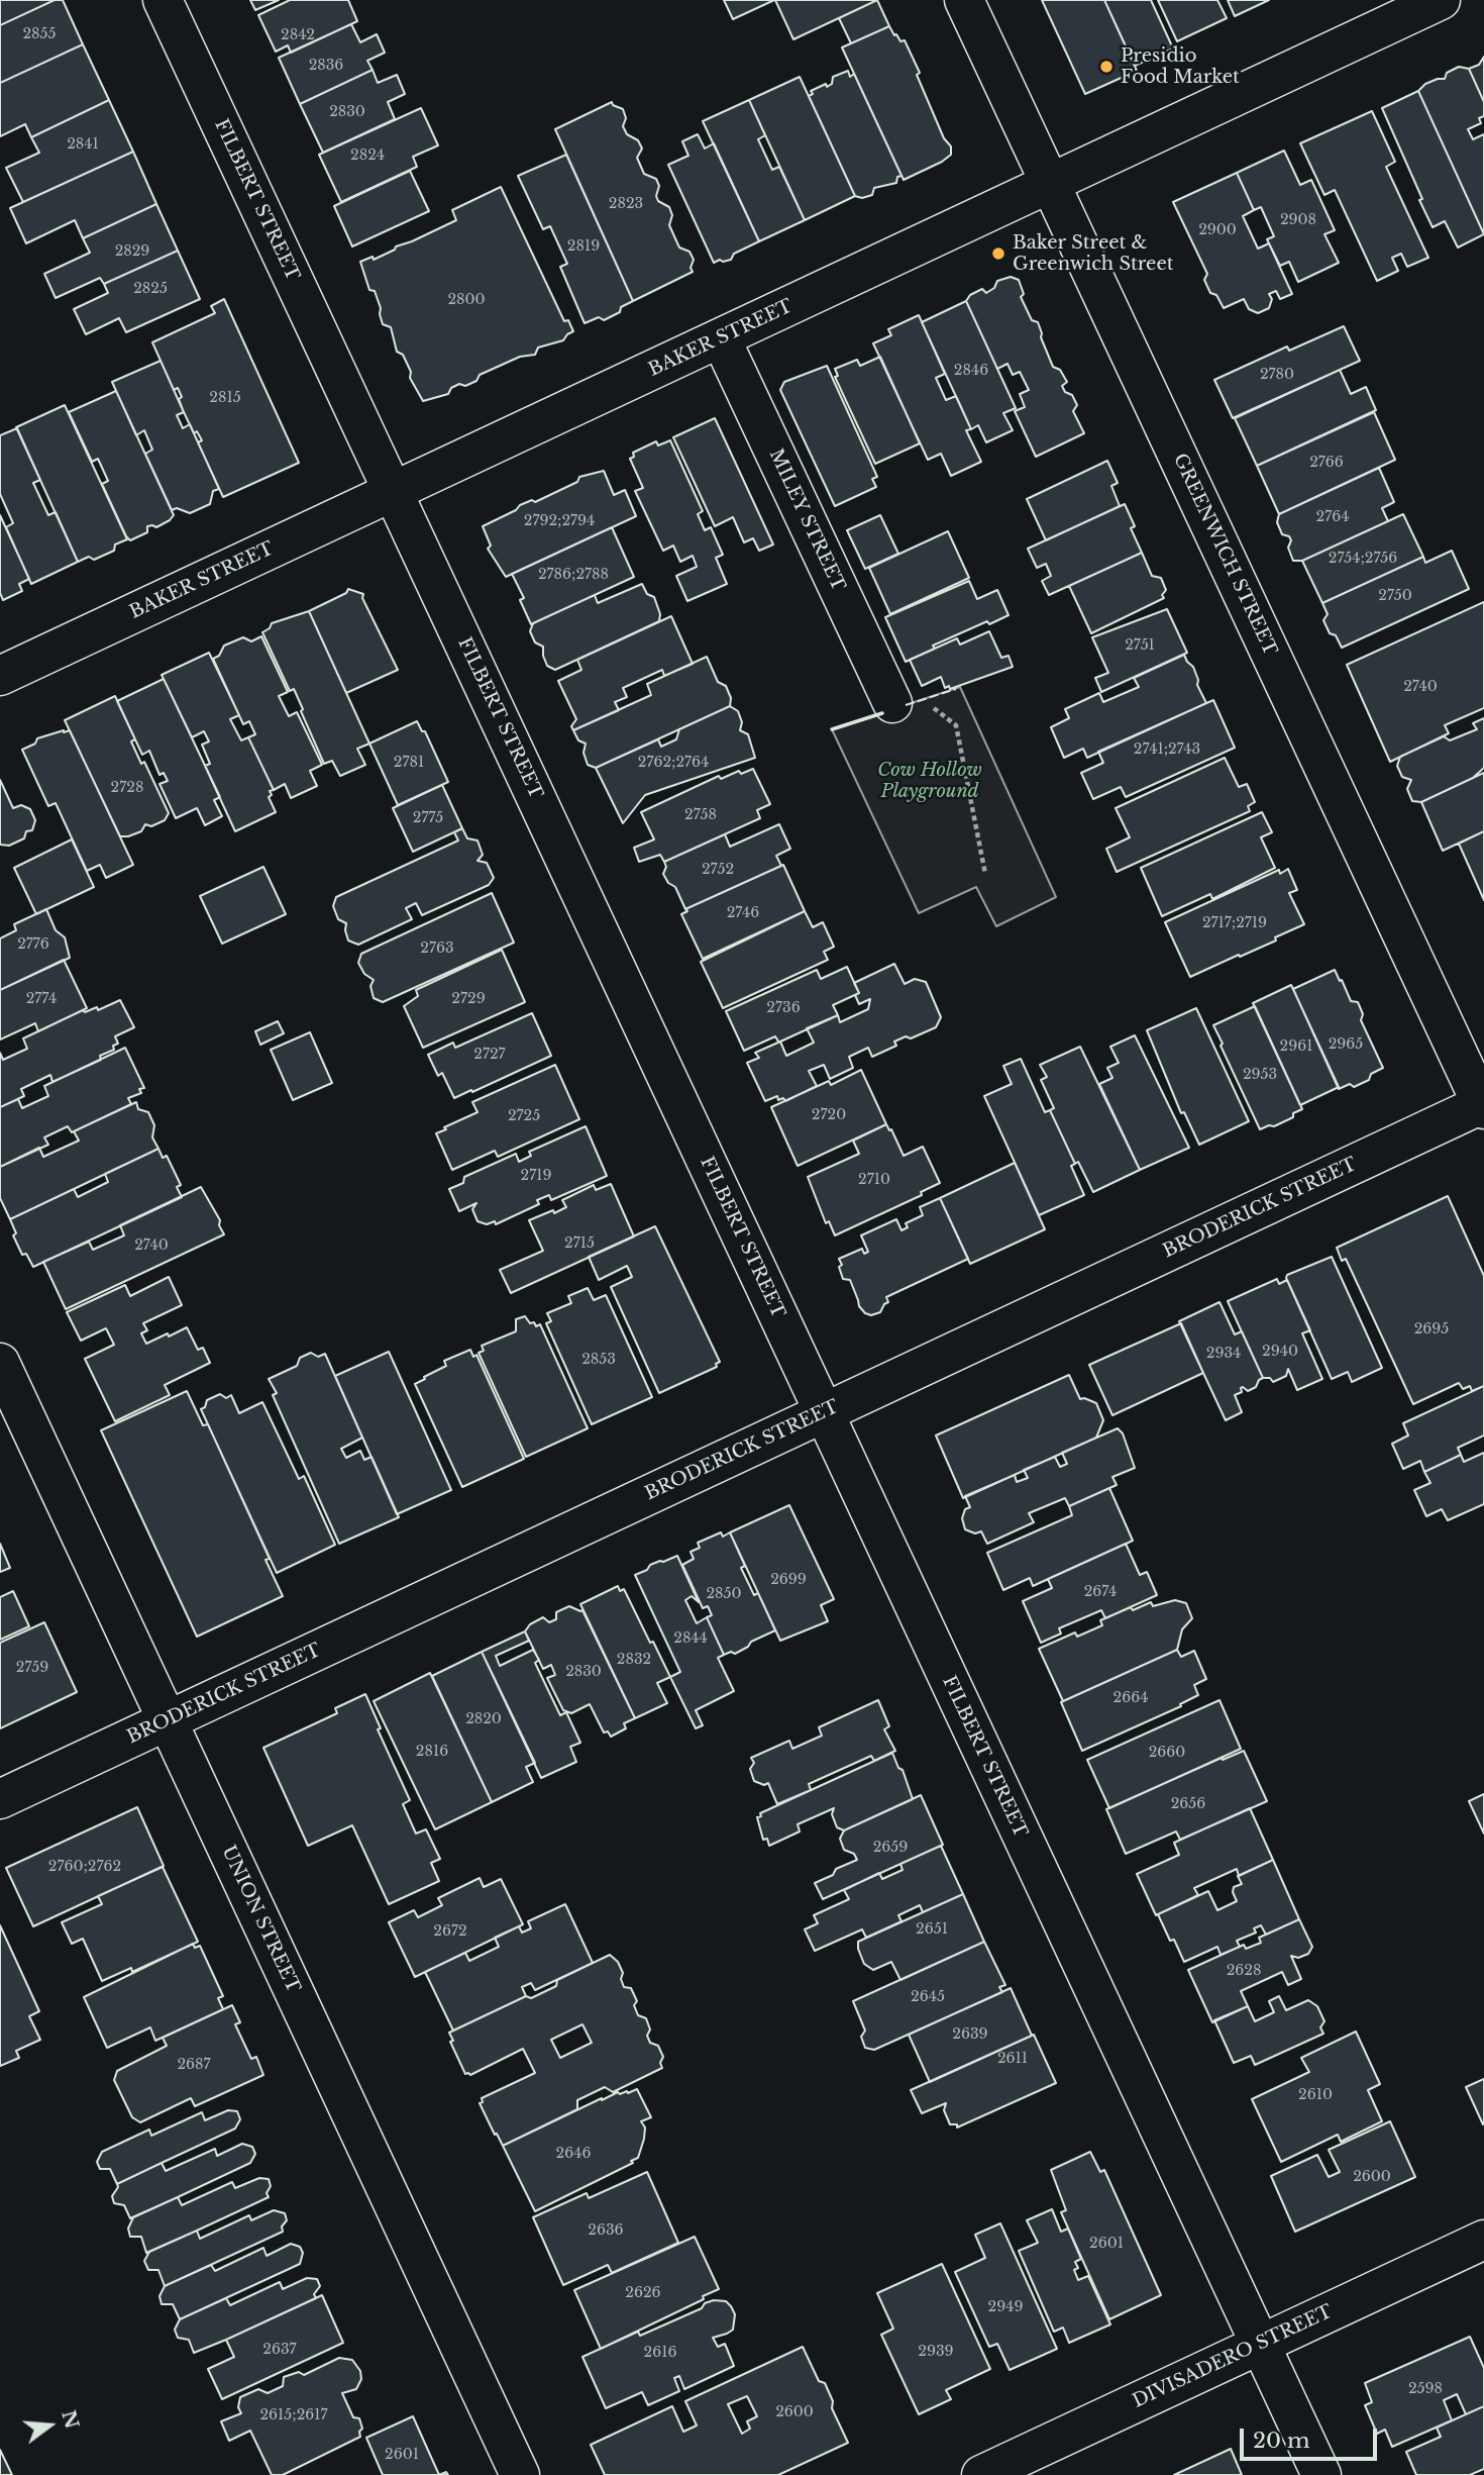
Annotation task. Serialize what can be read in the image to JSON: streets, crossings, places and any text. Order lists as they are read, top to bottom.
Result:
{
  "streets": {
    "street": [
      "FILBERT STREET",
      "BAKER STREET",
      "MILEY STREET",
      "GREENWICH STREET",
      "BRODERICK STREET",
      "UNION STREET",
      "DIVISADERO STREET"
    ]
  },
  "crossings": [
    ["FILBERT STREET", "BAKER STREET"],
    ["FILBERT STREET", "BRODERICK STREET"],
    ["FILBERT STREET", "DIVISADERO STREET"],
    ["BAKER STREET", "MILEY STREET"],
    ["BAKER STREET", "GREENWICH STREET"],
    ["GREENWICH STREET", "BRODERICK STREET"],
    ["BRODERICK STREET", "UNION STREET"]
  ],
  "parks": ["Cow Hollow Playground"],
  "places": ["Presidio Food Market", "Baker Street & Greenwich Street"],
  "house_numbers": [
    "2855",
    "2842",
    "2836",
    "2830",
    "2841",
    "2824",
    "2823",
    "2908",
    "2900",
    "2819",
    "2829",
    "2825",
    "2800",
    "2846",
    "2780",
    "2815",
    "2766",
    "2764",
    "2792;2794",
    "2754;2756",
    "2786;2788",
    "2750",
    "2751",
    "2740",
    "2741;2743",
    "2781",
    "2762;2764",
    "2728",
    "2758",
    "2775",
    "2752",
    "2746",
    "2717;2719",
    "2776",
    "2763",
    "2774",
    "2729",
    "2736",
    "2965",
    "2961",
    "2727",
    "2953",
    "2720",
    "2725",
    "2719",
    "2710",
    "2715",
    "2740",
    "2695",
    "2940",
    "2934",
    "2853",
    "2699",
    "2674",
    "2850",
    "2844",
    "2832",
    "2759",
    "2830",
    "2664",
    "2820",
    "2816",
    "2660",
    "2656",
    "2659",
    "2760;2762",
    "2651",
    "2672",
    "2628",
    "2645",
    "2639",
    "2611",
    "2687",
    "2610",
    "2646",
    "2600",
    "2636",
    "2601",
    "2626",
    "2949",
    "2637",
    "2939",
    "2616",
    "2598",
    "2600",
    "2615;2617",
    "2601"
  ],
  "scale_bar": "20 m",
  "north": "right"
}
